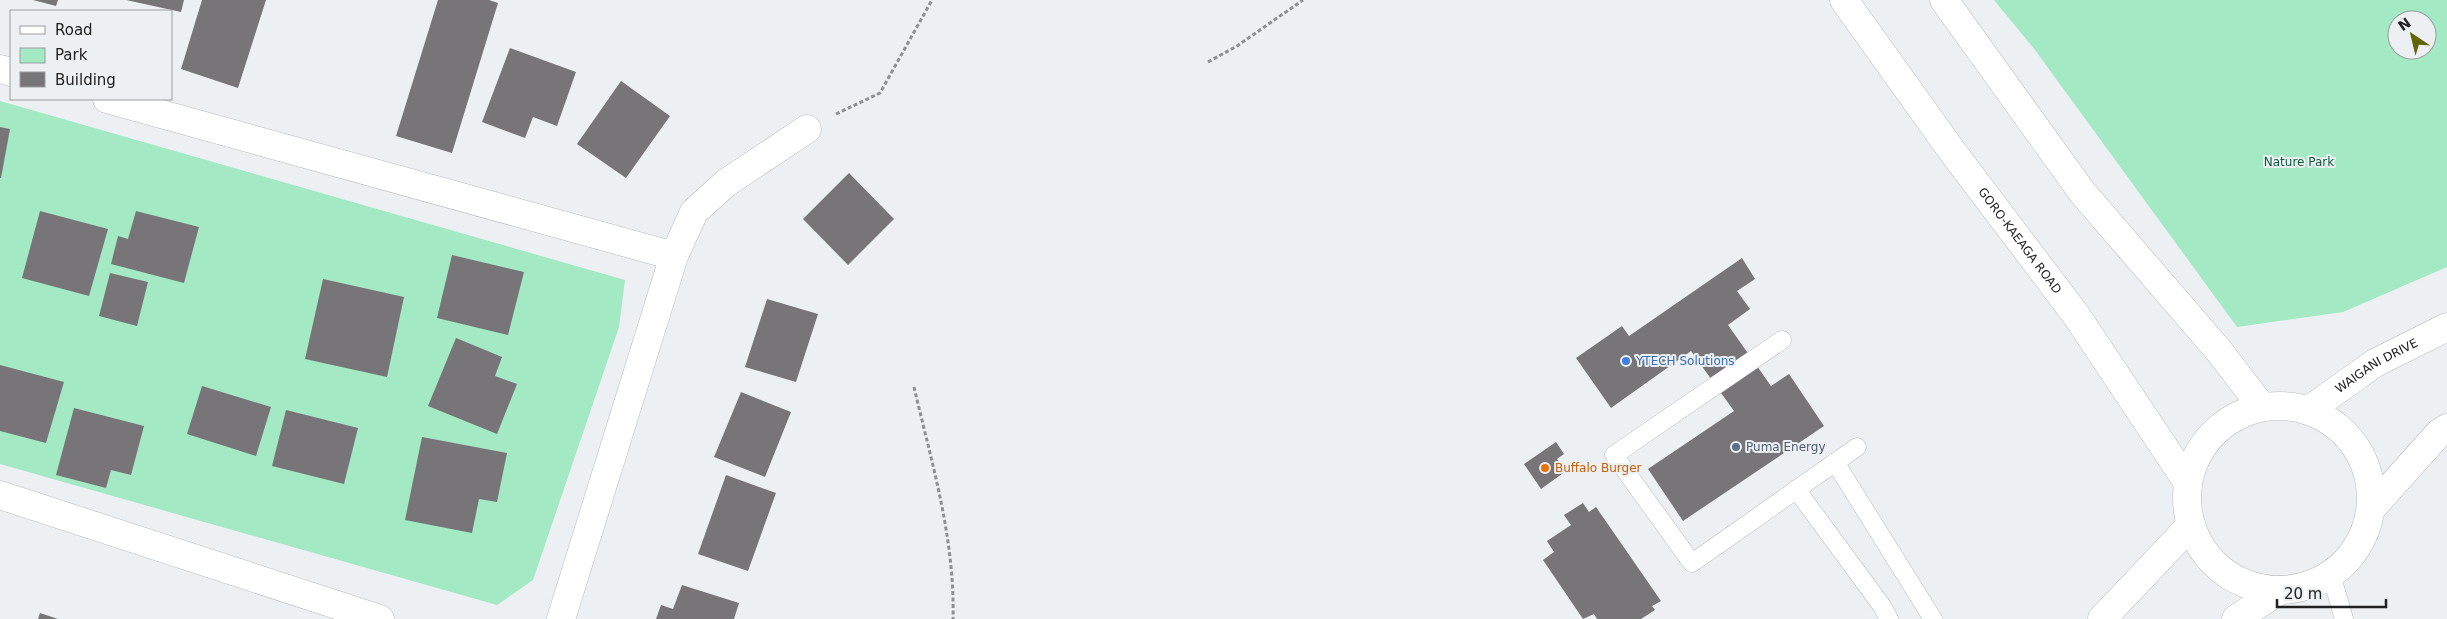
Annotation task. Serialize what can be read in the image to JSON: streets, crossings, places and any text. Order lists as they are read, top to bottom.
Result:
{
  "streets": {
    "main road": ["GORO-KAEAGA ROAD", "WAIGANI DRIVE"]
  },
  "parks": ["Nature Park"],
  "places": ["YTECH Solutions", "Puma Energy", "Buffalo Burger"],
  "legend": ["Road", "Park", "Building"],
  "scale_bar": "20 m",
  "north": "top left"
}
